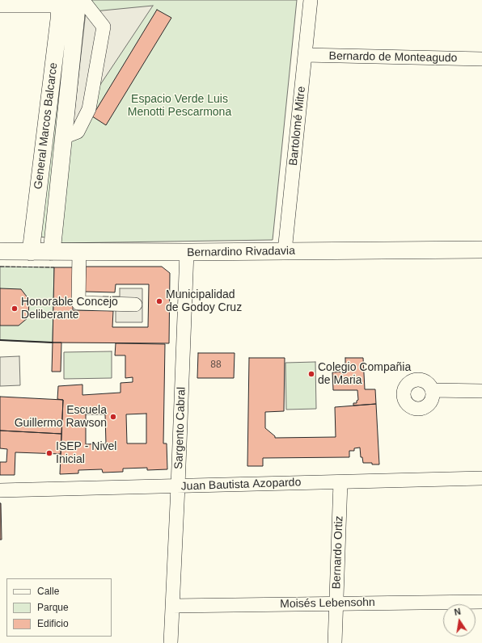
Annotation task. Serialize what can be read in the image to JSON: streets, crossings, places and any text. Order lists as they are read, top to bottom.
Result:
{
  "streets": {
    "main road": ["General Marcos Balcarce", "Bernardino Rivadavia"],
    "street": [
      "Bernardo de Monteagudo",
      "Bartolomé Mitre",
      "Sargento Cabral",
      "Juan Bautista Azopardo",
      "Bernardo Ortiz",
      "Moisés Lebensohn"
    ]
  },
  "crossings": [
    ["Bernardo de Monteagudo", "Bartolomé Mitre"],
    ["General Marcos Balcarce", "Bernardino Rivadavia"],
    ["Bartolomé Mitre", "Bernardino Rivadavia"],
    ["Bernardino Rivadavia", "Sargento Cabral"],
    ["Sargento Cabral", "Juan Bautista Azopardo"],
    ["Sargento Cabral", "Moisés Lebensohn"],
    ["Juan Bautista Azopardo", "Bernardo Ortiz"],
    ["Bernardo Ortiz", "Moisés Lebensohn"]
  ],
  "parks": ["Espacio Verde Luis Menotti Pescarmona"],
  "places": [
    "Municipalidad de Godoy Cruz",
    "Honorable Concejo Deliberante",
    "Colegio Compañia de Maria",
    "Escuela Guillermo Rawson",
    "ISEP - Nivel Inicial"
  ],
  "house_numbers": ["88"],
  "legend": ["Calle", "Parque", "Edificio"],
  "north": "top"
}
